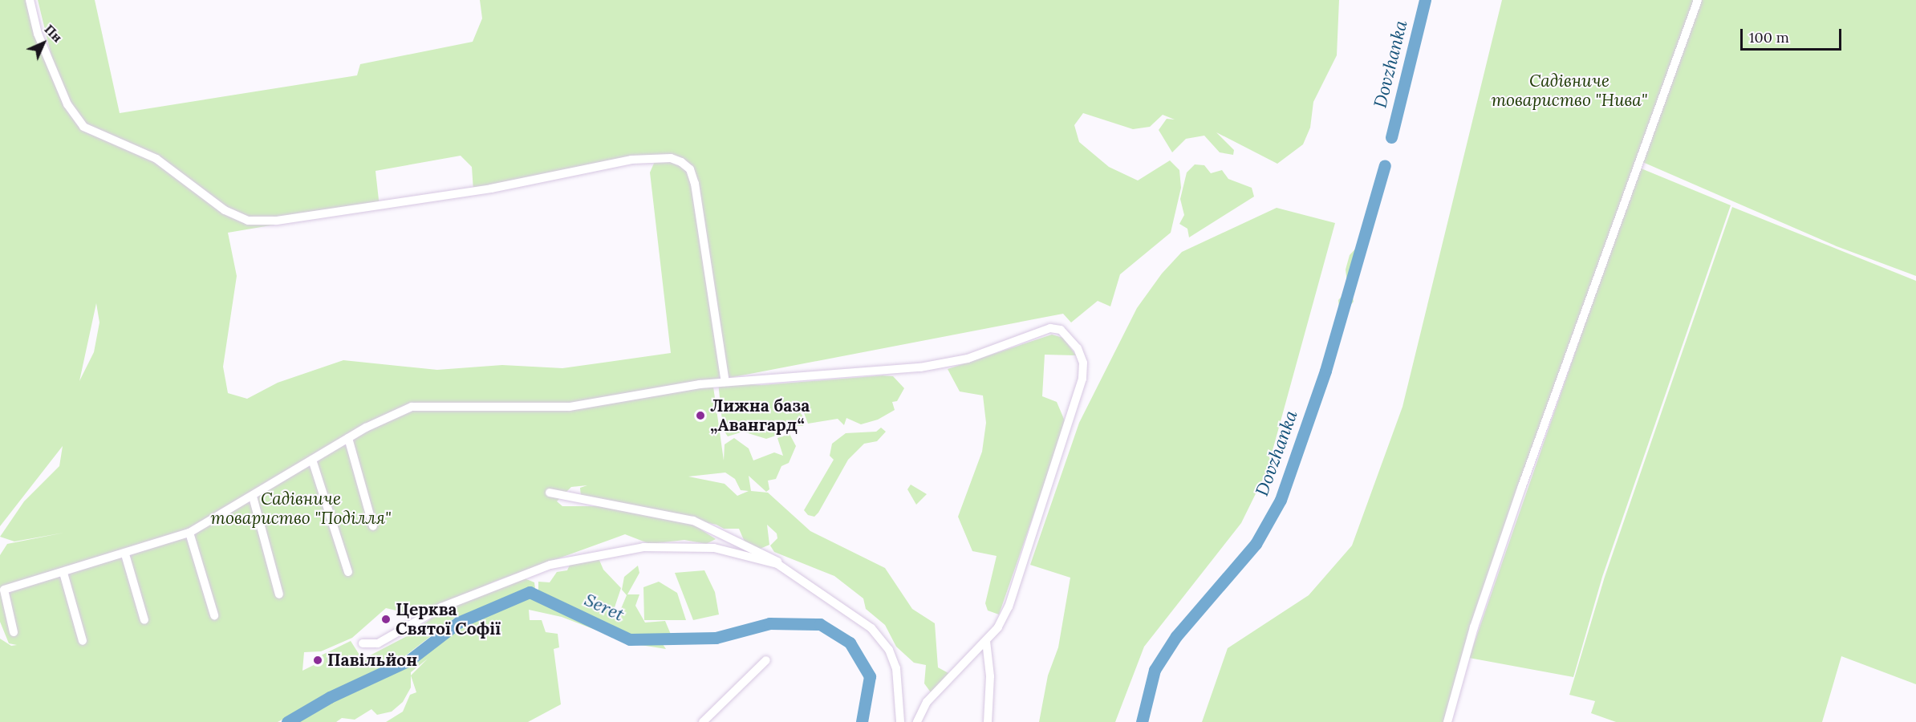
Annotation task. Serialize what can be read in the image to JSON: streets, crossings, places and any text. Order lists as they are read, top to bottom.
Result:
{
  "water": ["Dovzhanka", "Seret"],
  "parks": ["Садівниче товариство \"Нива\"", "Садівниче товариство \"Поділля\""],
  "places": ["Лижна база „Авангард“", "Церква Святої Софії", "Павільйон"],
  "scale_bar": "100 m",
  "north": "top right"
}
